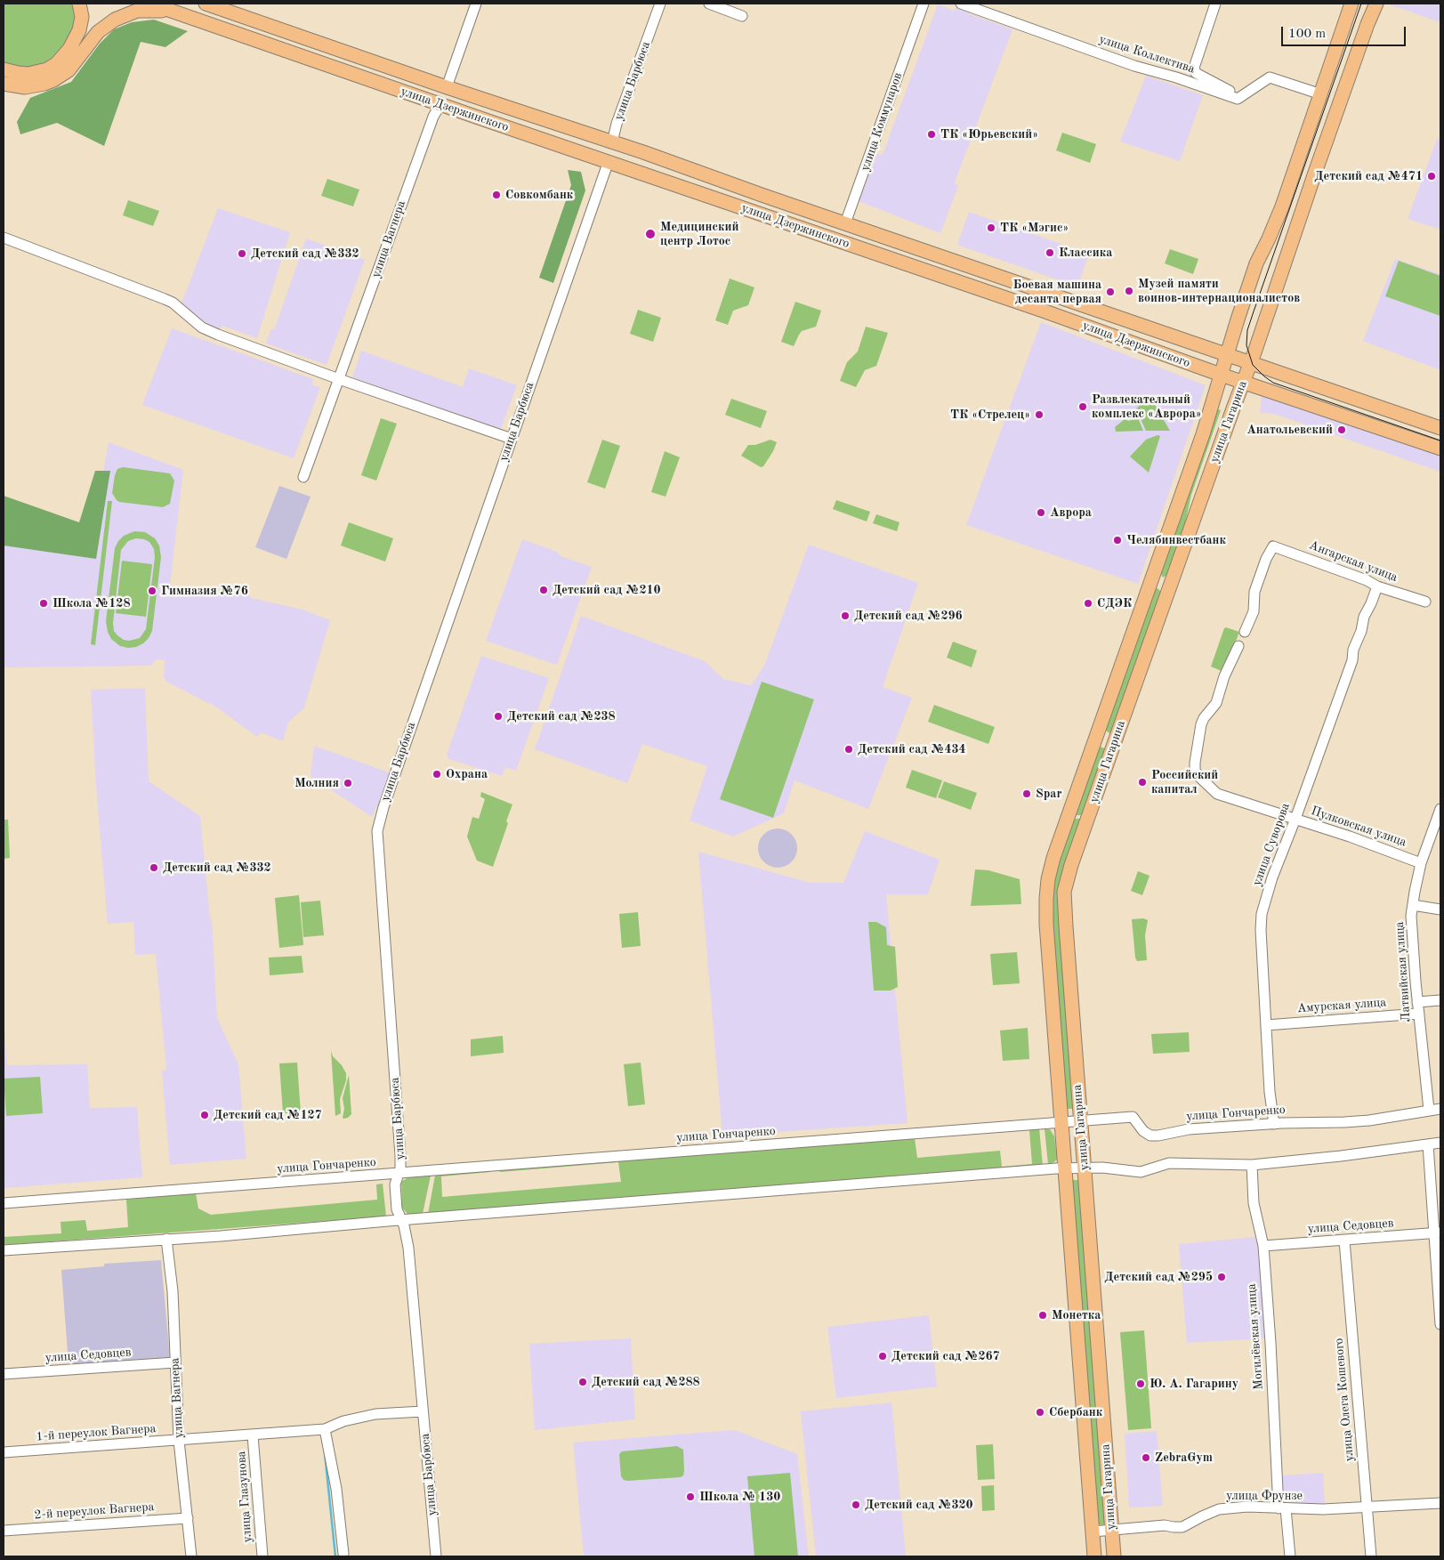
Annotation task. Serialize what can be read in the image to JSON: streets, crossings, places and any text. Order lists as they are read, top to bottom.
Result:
{
  "streets": {
    "main road": [
      "улица Барбюса",
      "улица Дзержинского",
      "улица Коммунаров",
      "улица Вагнера",
      "улица Гагарина"
    ],
    "street": [
      "улица Коллектива",
      "Ангарская улица",
      "Пулковская улица",
      "улица Суворова",
      "Латвийская улица",
      "Амурская улица",
      "улица Гончаренко",
      "улица Седовцев",
      "Могилёвская улица",
      "улица Олега Кошевого",
      "1-й переулок Вагнера",
      "улица Фрунзе",
      "улица Глазунова",
      "2-й переулок Вагнера"
    ]
  },
  "crossings": [
    ["улица Барбюса", "улица Дзержинского"],
    ["улица Барбюса", "улица Гончаренко"],
    ["улица Барбюса", "1-й переулок Вагнера"],
    ["улица Дзержинского", "улица Коммунаров"],
    ["улица Дзержинского", "улица Вагнера"],
    ["улица Дзержинского", "улица Гагарина"],
    ["улица Вагнера", "улица Седовцев"],
    ["улица Вагнера", "1-й переулок Вагнера"],
    ["улица Вагнера", "2-й переулок Вагнера"],
    ["улица Гагарина", "улица Гончаренко"],
    ["улица Гагарина", "улица Фрунзе"],
    ["Ангарская улица", "улица Суворова"],
    ["Пулковская улица", "улица Суворова"],
    ["Пулковская улица", "Латвийская улица"],
    ["улица Суворова", "Амурская улица"],
    ["улица Суворова", "улица Гончаренко"],
    ["Латвийская улица", "Амурская улица"],
    ["Латвийская улица", "улица Гончаренко"],
    ["улица Седовцев", "Могилёвская улица"],
    ["улица Седовцев", "улица Олега Кошевого"],
    ["Могилёвская улица", "улица Фрунзе"],
    ["улица Олега Кошевого", "улица Фрунзе"],
    ["1-й переулок Вагнера", "улица Глазунова"]
  ],
  "places": [
    "ТК «Юрьевский»",
    "Детский сад №471",
    "Совкомбанк",
    "ТК «Мэгис»",
    "Медицинский центр Лотос",
    "Классика",
    "Детский cад №332",
    "Музей памяти воинов-интернационалистов",
    "Боевая машина десанта первая",
    "Развлекательный комплекс «Аврора»",
    "ТК «Стрелец»",
    "Анатольевский",
    "Аврора",
    "Челябинвестбанк",
    "Детский сад №210",
    "Гимназия №76",
    "Школа №128",
    "СДЭК",
    "Детский сад №296",
    "Детский сад №238",
    "Детский сад №434",
    "Охрана",
    "Российский капитал",
    "Молния",
    "Spar",
    "Детский сад №332",
    "Детский сад №127",
    "Детский сад №295",
    "Монетка",
    "Детский сад №267",
    "Детский сад №288",
    "Ю. А. Гагарину",
    "Сбербанк",
    "ZebraGym",
    "Школа № 130",
    "Детский сад №320"
  ],
  "scale_bar": "100 m"
}
